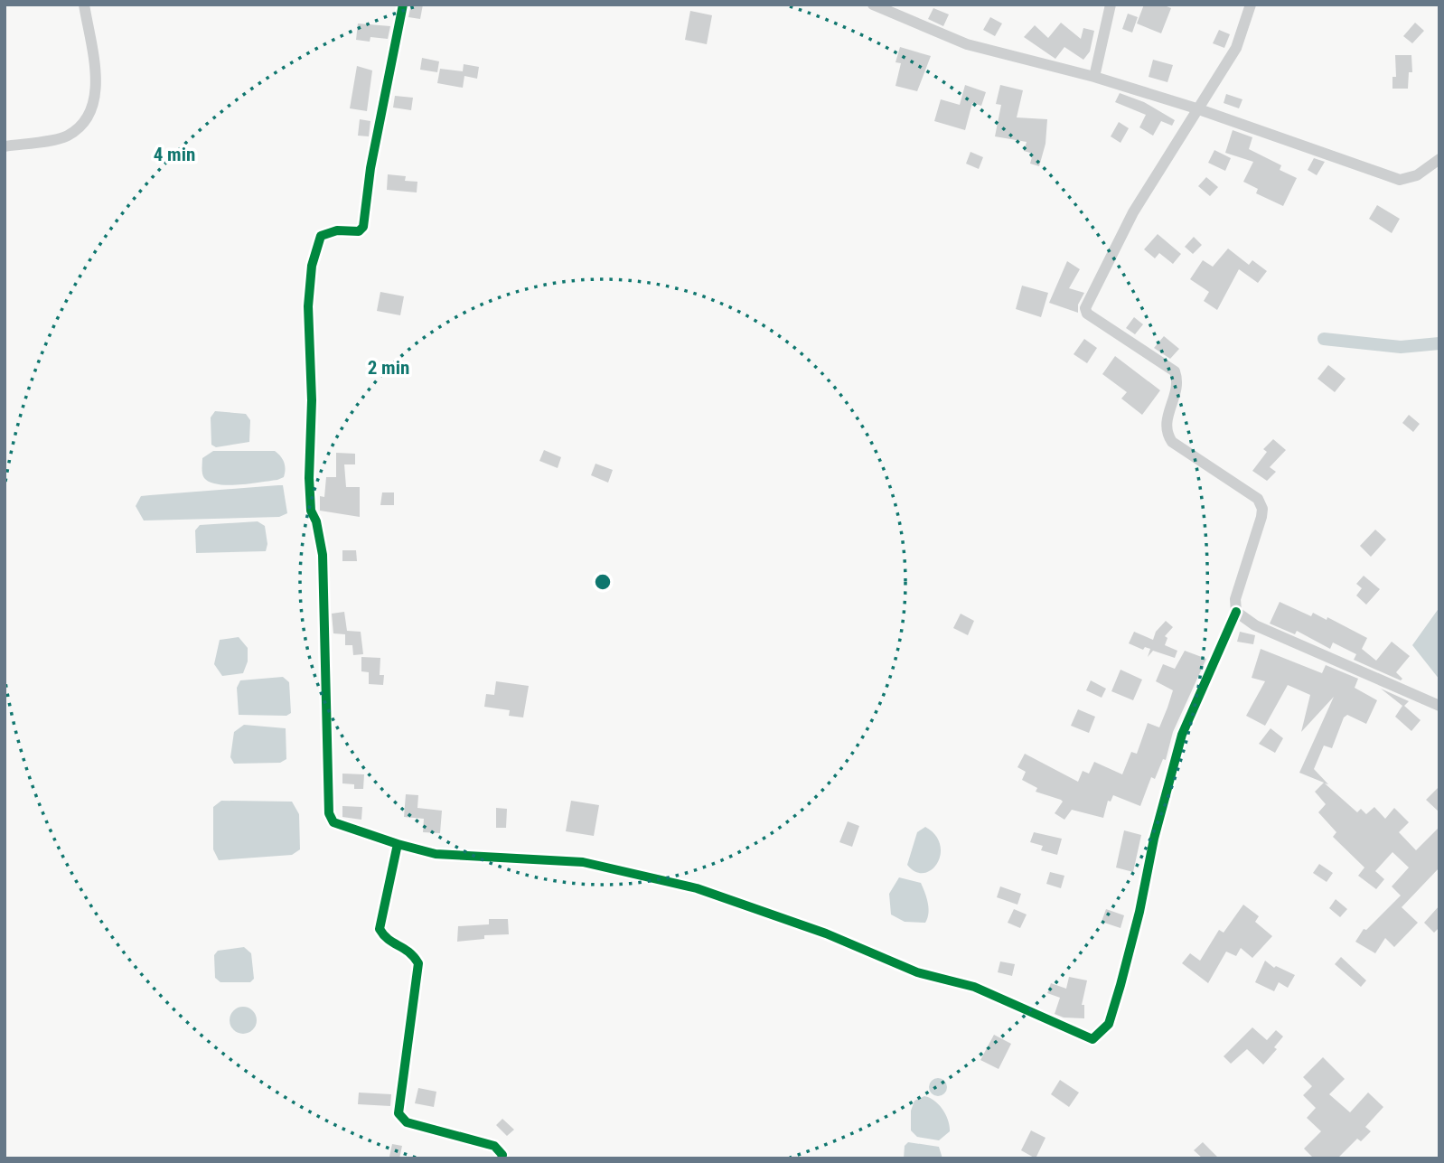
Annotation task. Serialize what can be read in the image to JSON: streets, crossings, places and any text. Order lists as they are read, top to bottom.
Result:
{
  "rings": ["4 min", "2 min"]
}
